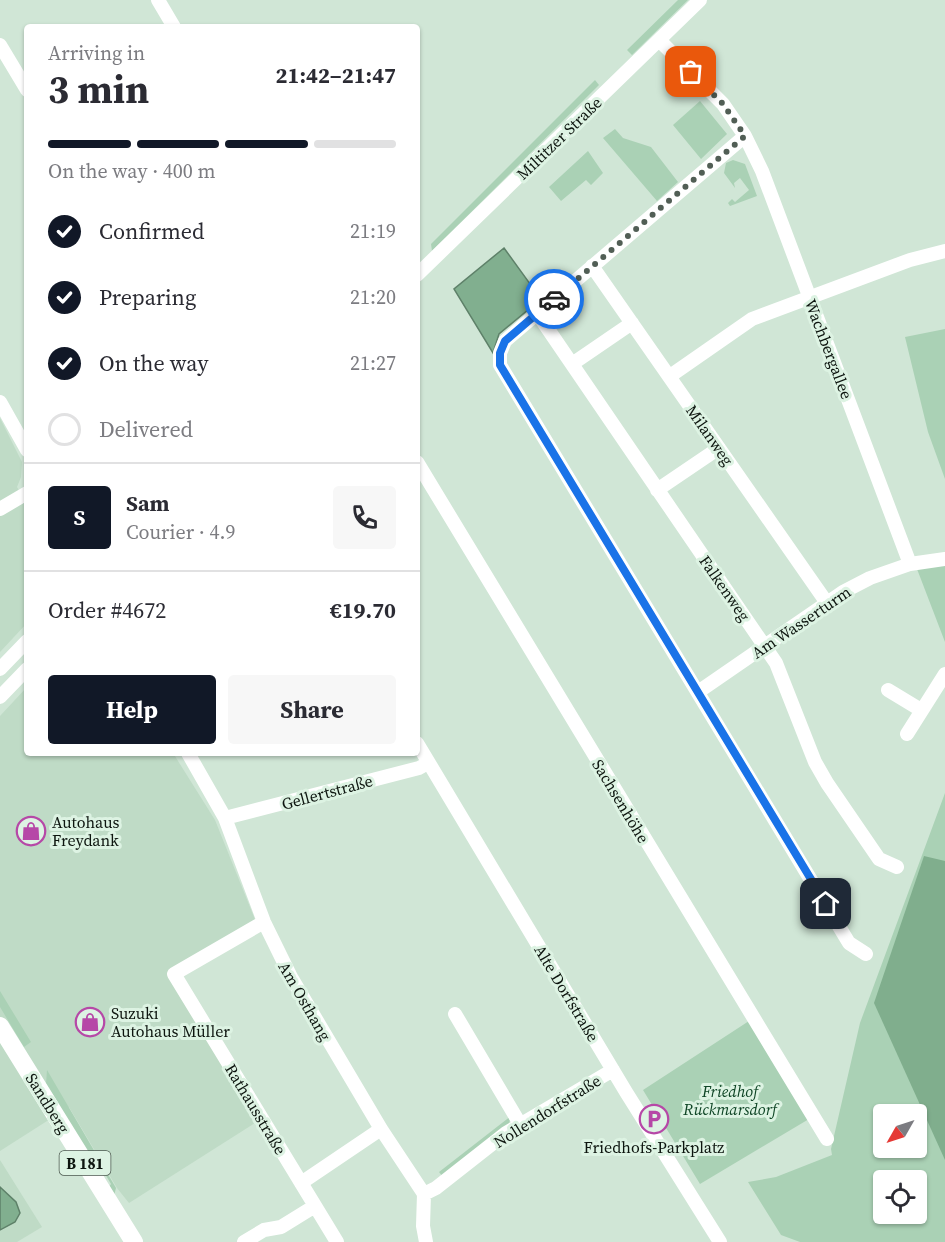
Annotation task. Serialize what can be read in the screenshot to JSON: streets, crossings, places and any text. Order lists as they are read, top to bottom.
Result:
{
  "streets": {
    "main road": ["Sandberg", "B 181"],
    "street": [
      "Miltitzer Straße",
      "Wachbergallee",
      "Milanweg",
      "Falkenweg",
      "Am Wasserturm",
      "Gellertstraße",
      "Sachsenhöhe",
      "Alte Dorfstraße",
      "Am Osthang",
      "Rathausstraße",
      "Nollendorfstraße"
    ]
  },
  "crossings": [
    ["Miltitzer Straße", "Wachbergallee"],
    ["Wachbergallee", "Am Wasserturm"],
    ["Milanweg", "Am Wasserturm"],
    ["Falkenweg", "Am Wasserturm"],
    ["Gellertstraße", "Alte Dorfstraße"],
    ["Gellertstraße", "Am Osthang"],
    ["Alte Dorfstraße", "Nollendorfstraße"],
    ["Am Osthang", "Rathausstraße"],
    ["Am Osthang", "Nollendorfstraße"]
  ],
  "parks": ["Friedhof Rückmarsdorf"],
  "places": {
    "shop": ["Autohaus Freydank", "Suzuki Autohaus Müller"],
    "parking": ["Friedhofs-Parkplatz"]
  },
  "north": "bottom left",
  "page": {
    "heading": ["3 min", "Arriving in", "21:42–21:47"],
    "panel": [
      "Sam",
      "Courier · 4.9",
      "Order #4672",
      "€19.70"
    ],
    "bar": "On the way · 400 m",
    "list": [
      ["Confirmed", "21:19"],
      ["Preparing", "21:20"],
      ["On the way", "21:27"],
      "Delivered"
    ],
    "round": "S",
    "buttons": ["Help", "Share"]
  }
}
